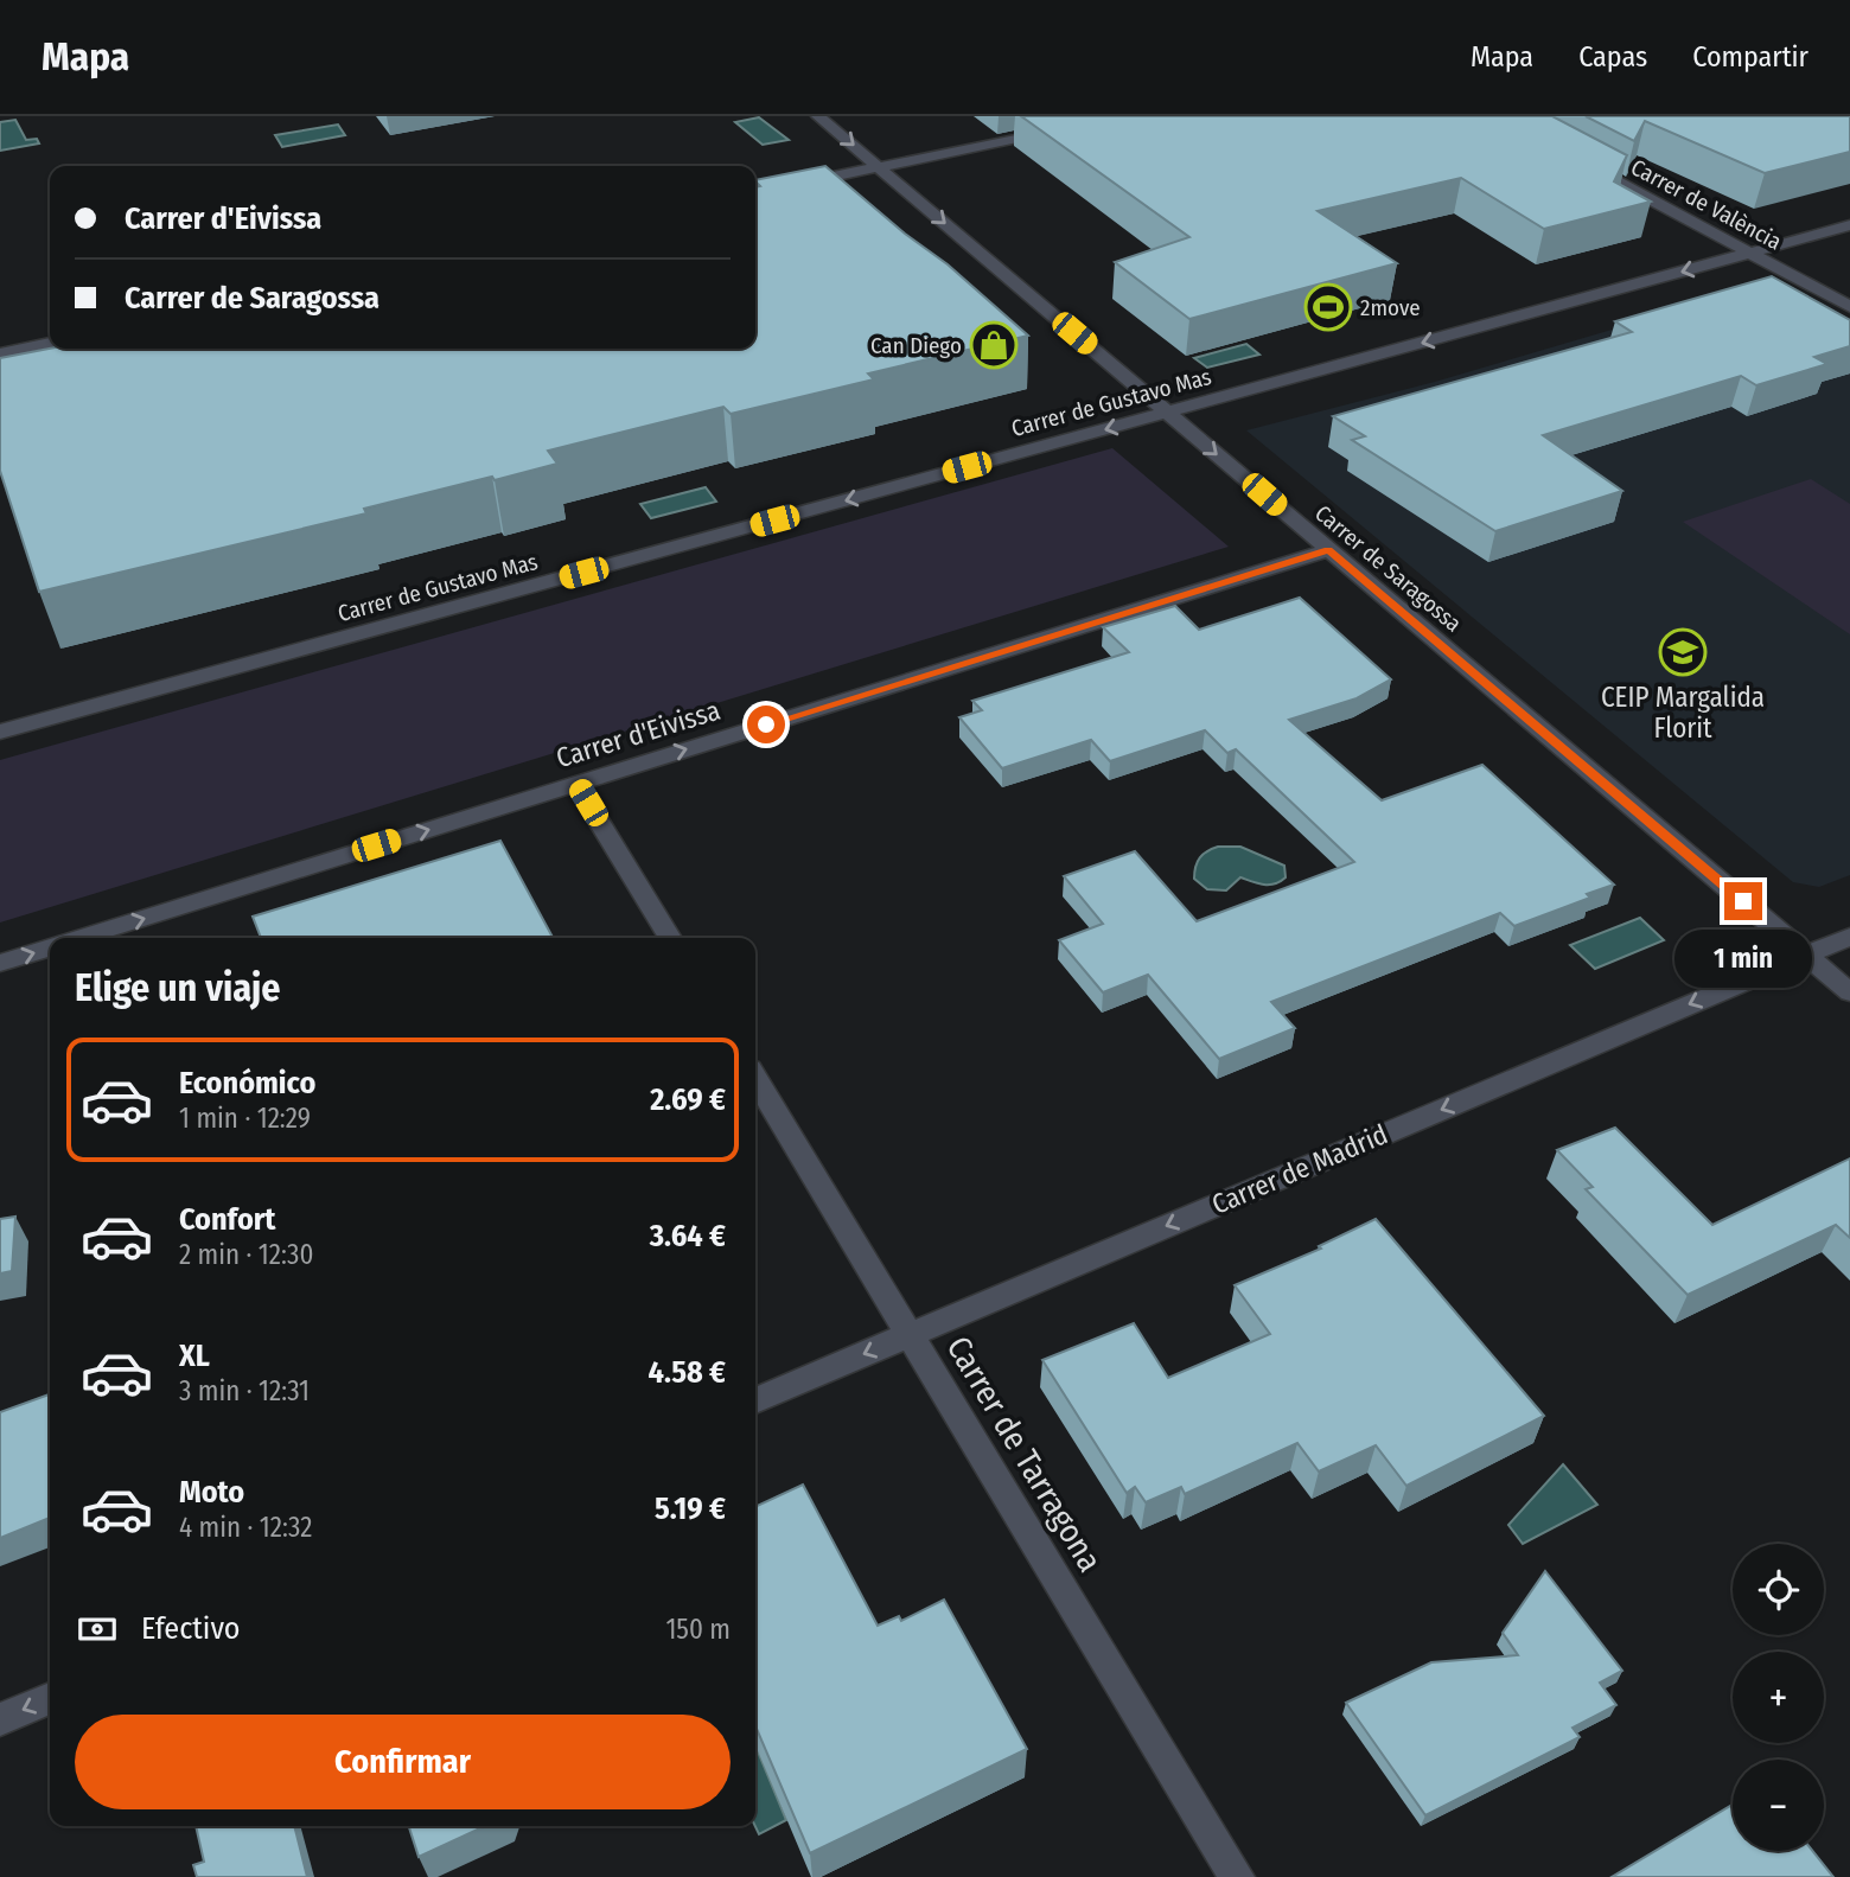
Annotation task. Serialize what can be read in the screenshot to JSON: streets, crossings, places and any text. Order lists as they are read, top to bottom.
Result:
{
  "streets": {
    "street": [
      "Carrer de València",
      "Carrer de Gustavo Mas",
      "Carrer de Saragossa",
      "Carrer d'Eivissa",
      "Carrer de Madrid",
      "Carrer de Tarragona"
    ]
  },
  "crossings": [
    ["Carrer de València", "Carrer de Gustavo Mas"],
    ["Carrer de Gustavo Mas", "Carrer de Saragossa"],
    ["Carrer de Saragossa", "Carrer d'Eivissa"],
    ["Carrer de Saragossa", "Carrer de Madrid"],
    ["Carrer de Madrid", "Carrer de Tarragona"]
  ],
  "one_way": [
    "Carrer de Gustavo Mas",
    "Carrer de Saragossa",
    "Carrer d'Eivissa",
    "Carrer de Madrid"
  ],
  "places": {
    "sports": ["2move"],
    "shop": ["Can Diego"],
    "school or university": ["CEIP Margalida Florit"]
  },
  "page": {
    "header": "Mapa",
    "nav": ["Mapa", "Capas", "Compartir"],
    "banner": ["Carrer d'Eivissa", "Carrer de Saragossa"],
    "bubble": "1 min",
    "heading": "Elige un viaje",
    "list": [
      {
        "name": "Económico",
        "note": "1 min · 12:29",
        "value": "2.69 €"
      },
      {
        "name": "Confort",
        "note": "2 min · 12:30",
        "value": "3.64 €"
      },
      {
        "name": "XL",
        "note": "3 min · 12:31",
        "value": "4.58 €"
      },
      {
        "name": "Moto",
        "note": "4 min · 12:32",
        "value": "5.19 €"
      }
    ],
    "map_buttons": ["+", "−"],
    "pay": ["Efectivo", "150 m"],
    "buttons": "Confirmar"
  }
}
